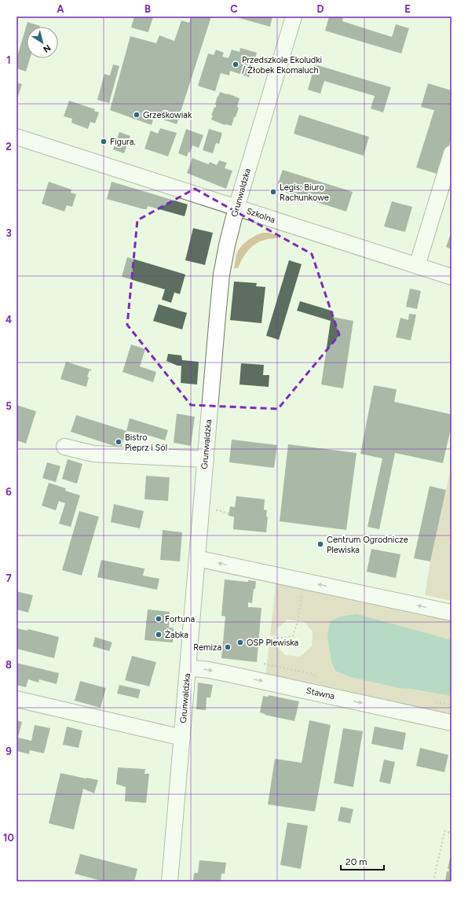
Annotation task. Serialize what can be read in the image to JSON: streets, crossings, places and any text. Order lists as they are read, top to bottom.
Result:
{
  "streets": {
    "street": ["Grunwaldzka", "Szkolna", "Stawna"]
  },
  "crossings": [
    ["Grunwaldzka", "Szkolna"],
    ["Grunwaldzka", "Stawna"]
  ],
  "places": [
    "Przedszkole Ekoludki / Żłobek Ekomaluch",
    "Grześkowiak",
    "Figura.",
    "Legis: Biuro Rachunkowe",
    "Bistro Pieprz i Sól",
    "Centrum Ogrodnicze Plewiska",
    "Fortuna",
    "Żabka",
    "OSP Plewiska",
    "Remiza"
  ],
  "scale_bar": "20 m",
  "north": "bottom right",
  "grid": {
    "columns": [
      "A",
      "B",
      "C",
      "D",
      "E"
    ],
    "rows": [
      "1",
      "2",
      "3",
      "4",
      "5",
      "6",
      "7",
      "8",
      "9",
      "10"
    ]
  }
}
